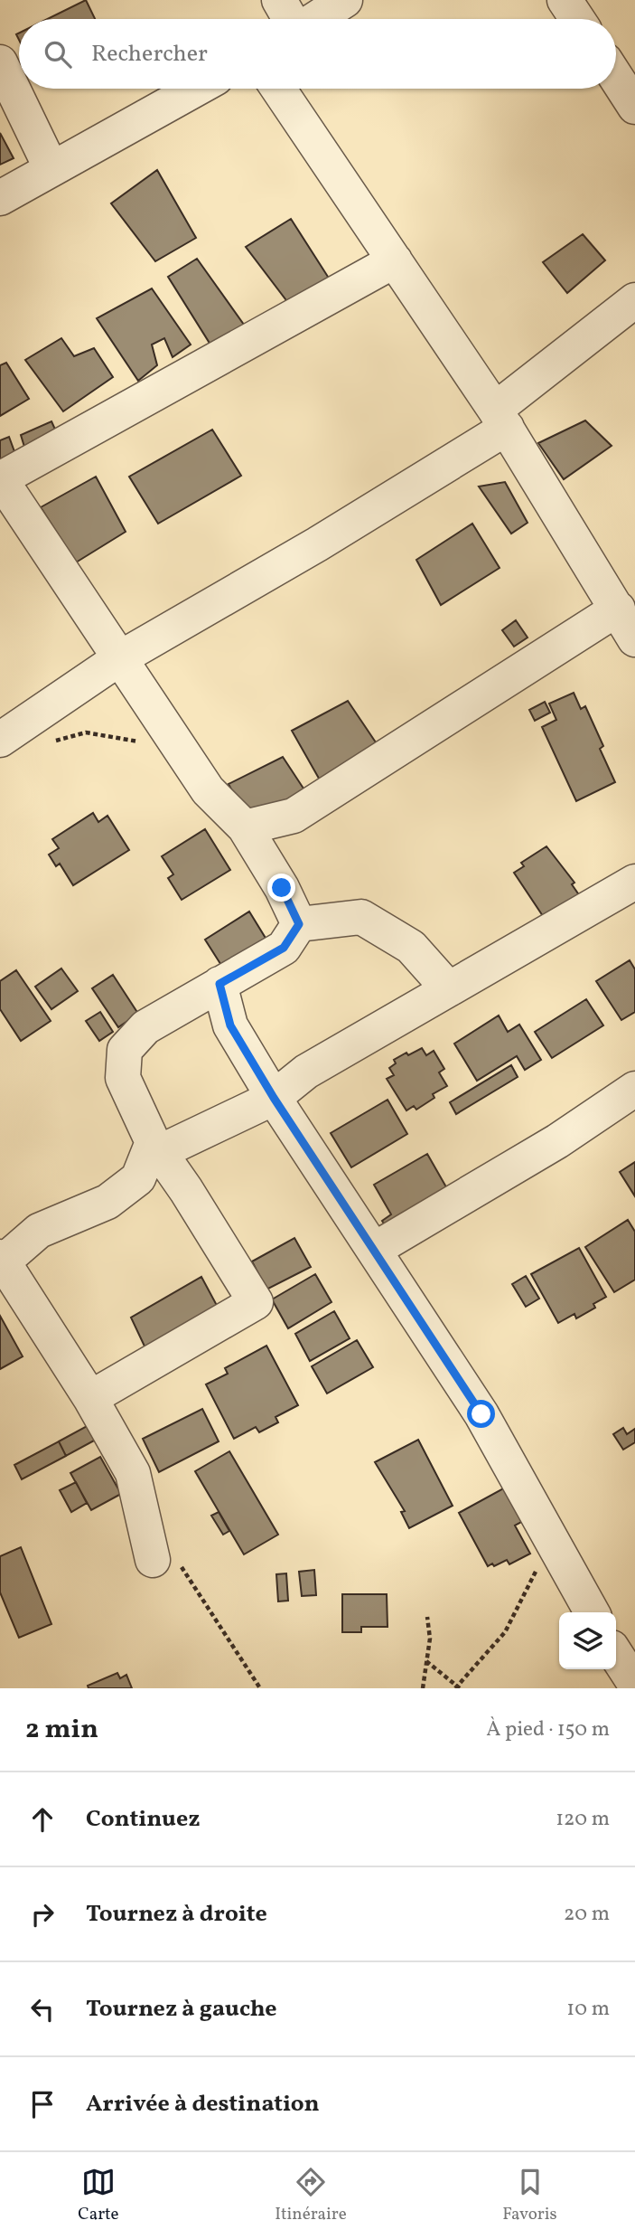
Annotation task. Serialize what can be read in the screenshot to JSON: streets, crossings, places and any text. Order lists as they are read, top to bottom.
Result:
{
  "page": {
    "search": "Rechercher",
    "heading": ["2 min", "À pied · 150 m"],
    "list": [
      ["Continuez", "120 m"],
      ["Tournez à droite", "20 m"],
      ["Tournez à gauche", "10 m"],
      "Arrivée à destination"
    ],
    "nav": ["Carte", "Itinéraire", "Favoris"]
  }
}
